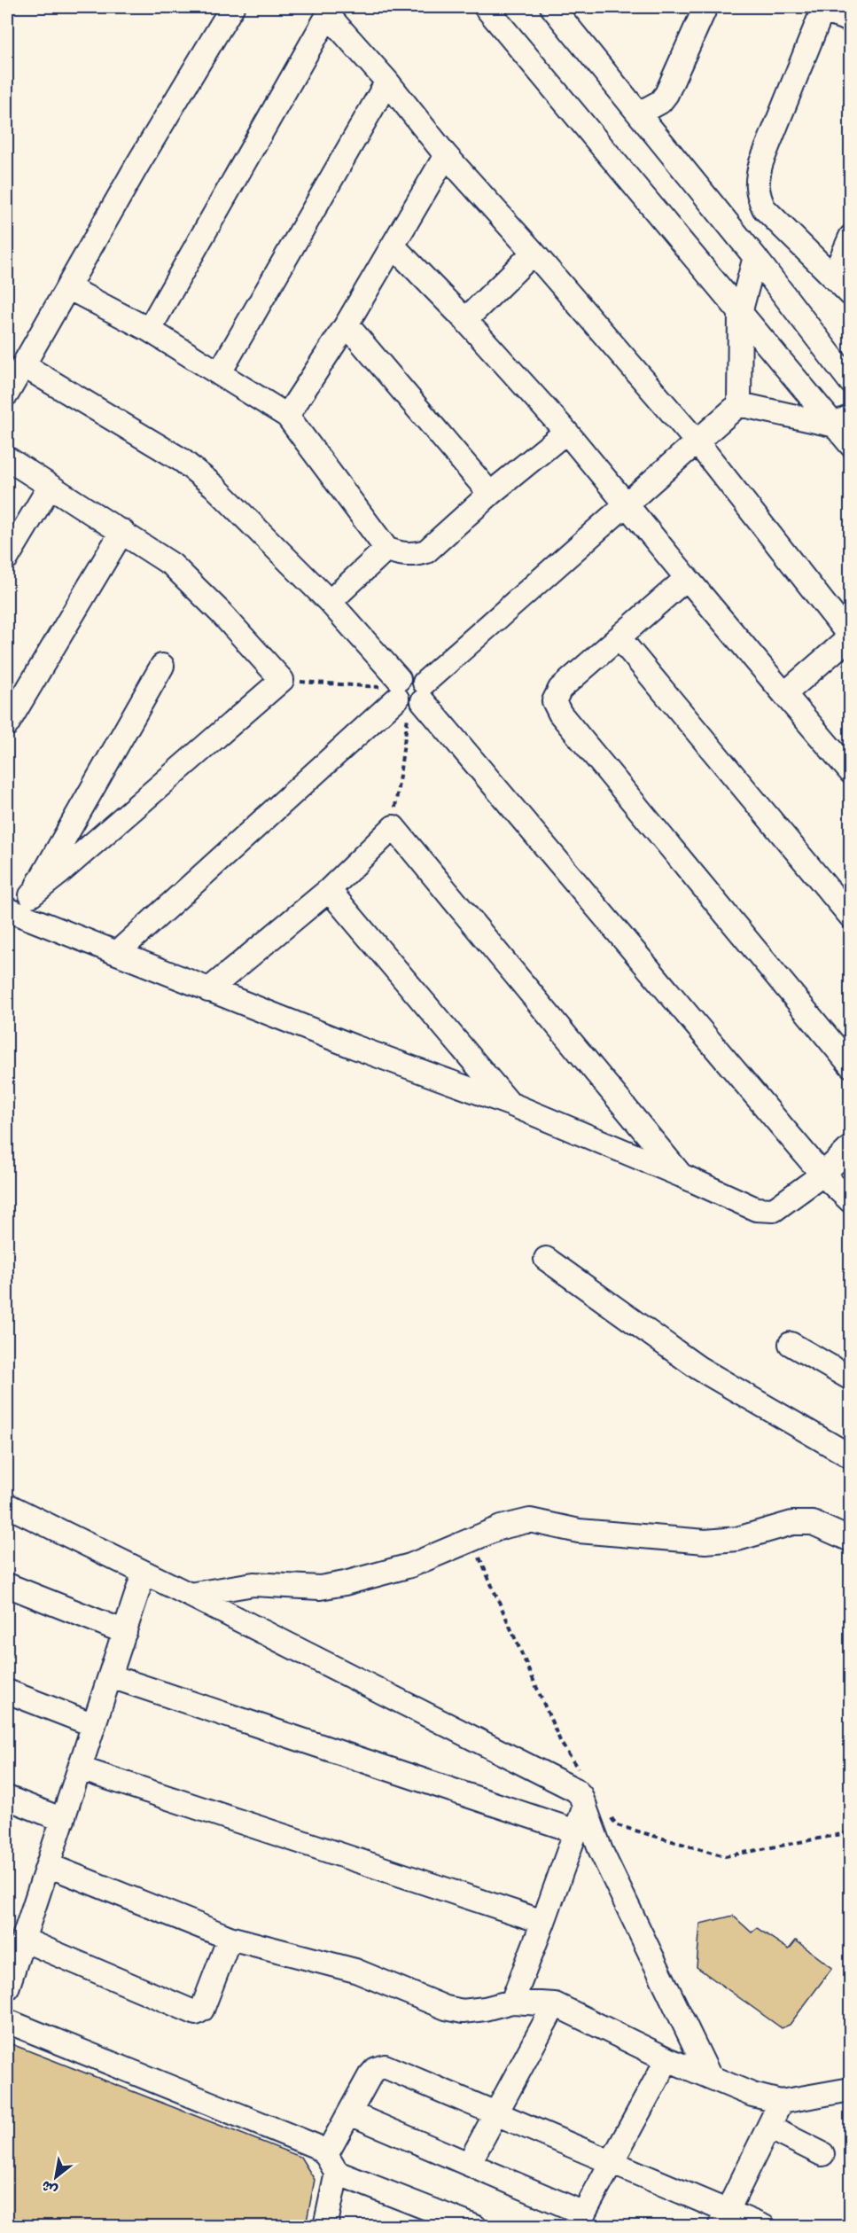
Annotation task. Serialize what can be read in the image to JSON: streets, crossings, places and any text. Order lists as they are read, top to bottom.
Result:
{
  "north": "bottom left"
}
